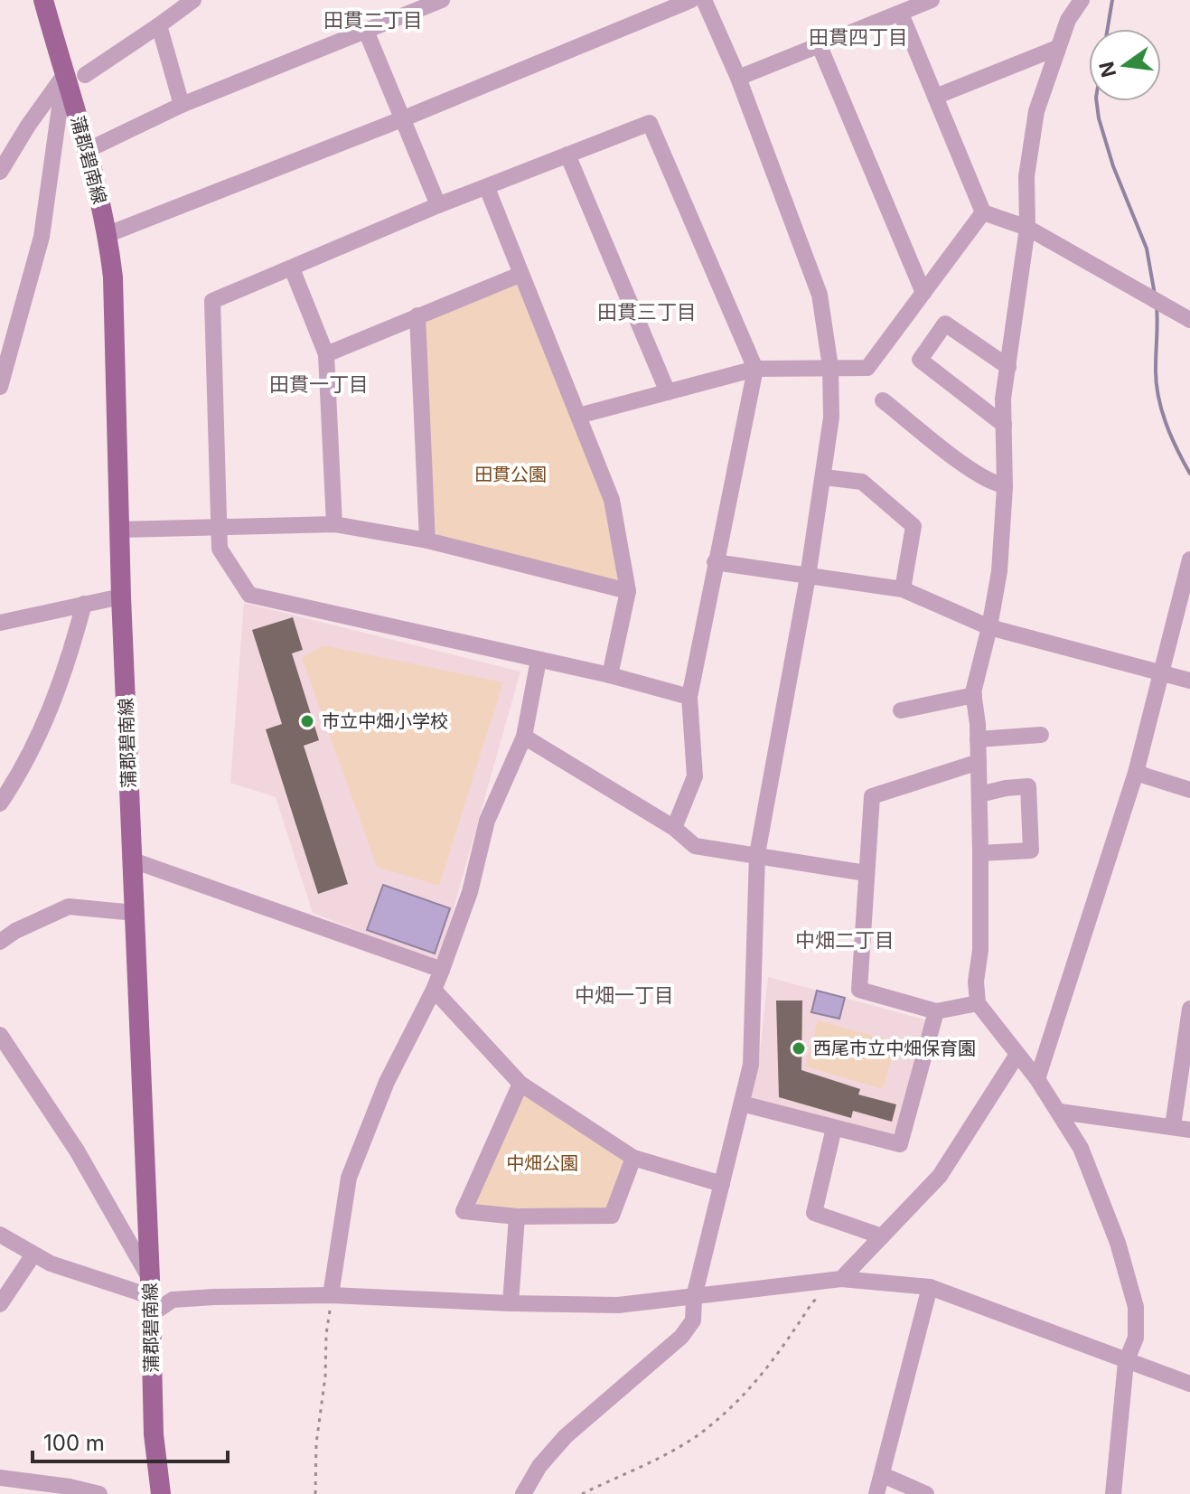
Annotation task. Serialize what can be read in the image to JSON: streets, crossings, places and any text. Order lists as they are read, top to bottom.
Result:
{
  "streets": {
    "main road": ["蒲郡碧南線"]
  },
  "districts": [
    "田貫二丁目",
    "田貫四丁目",
    "田貫三丁目",
    "田貫一丁目",
    "中畑二丁目",
    "中畑一丁目"
  ],
  "parks": ["田貫公園", "中畑公園"],
  "places": ["市立中畑小学校", "西尾市立中畑保育園"],
  "scale_bar": "100 m",
  "north": "left"
}
